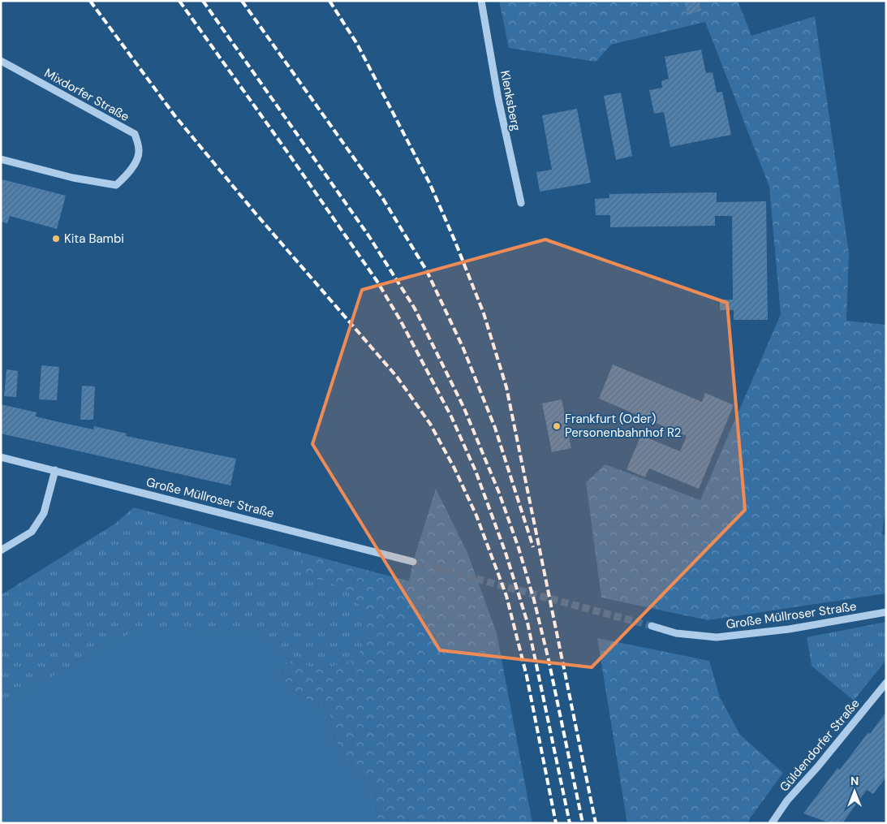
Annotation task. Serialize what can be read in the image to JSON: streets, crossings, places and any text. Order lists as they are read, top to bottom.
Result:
{
  "streets": {
    "street": [
      "Mixdorfer Straße",
      "Klenksberg",
      "Große Müllroser Straße",
      "Güldendorfer Straße"
    ]
  },
  "places": ["Kita Bambi", "Frankfurt (Oder) Personenbahnhof R2"],
  "north": "top"
}
